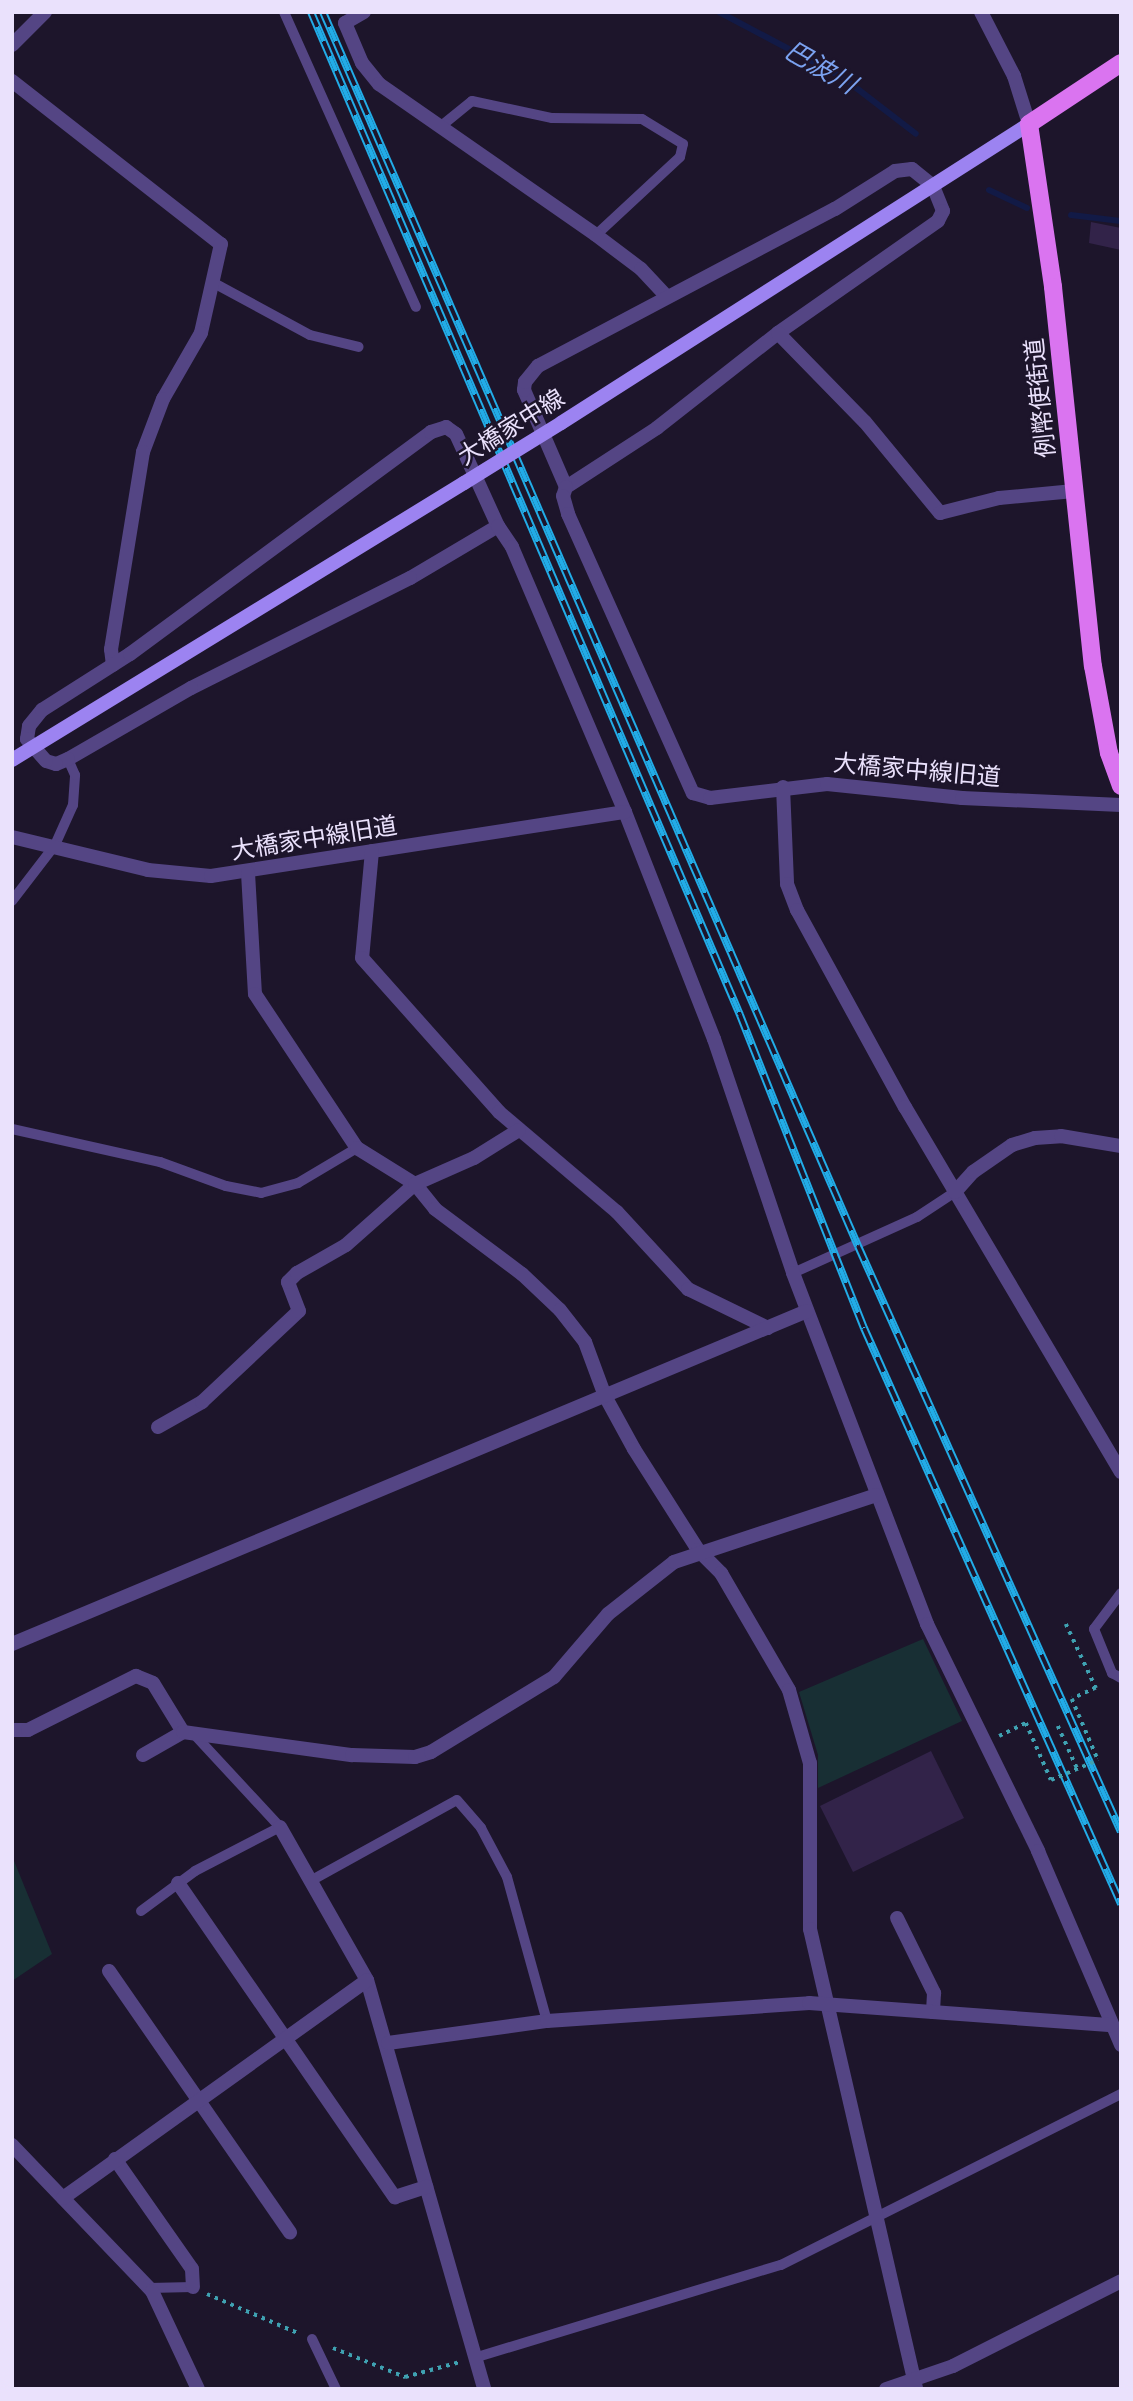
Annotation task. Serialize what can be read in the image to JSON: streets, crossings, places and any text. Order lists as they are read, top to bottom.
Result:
{
  "streets": {
    "main road": ["例幣使街道", "大橋家中線"],
    "street": ["大橋家中線旧道"]
  },
  "crossings": [
    ["例幣使街道", "大橋家中線"]
  ],
  "water": ["巴波川"]
}
